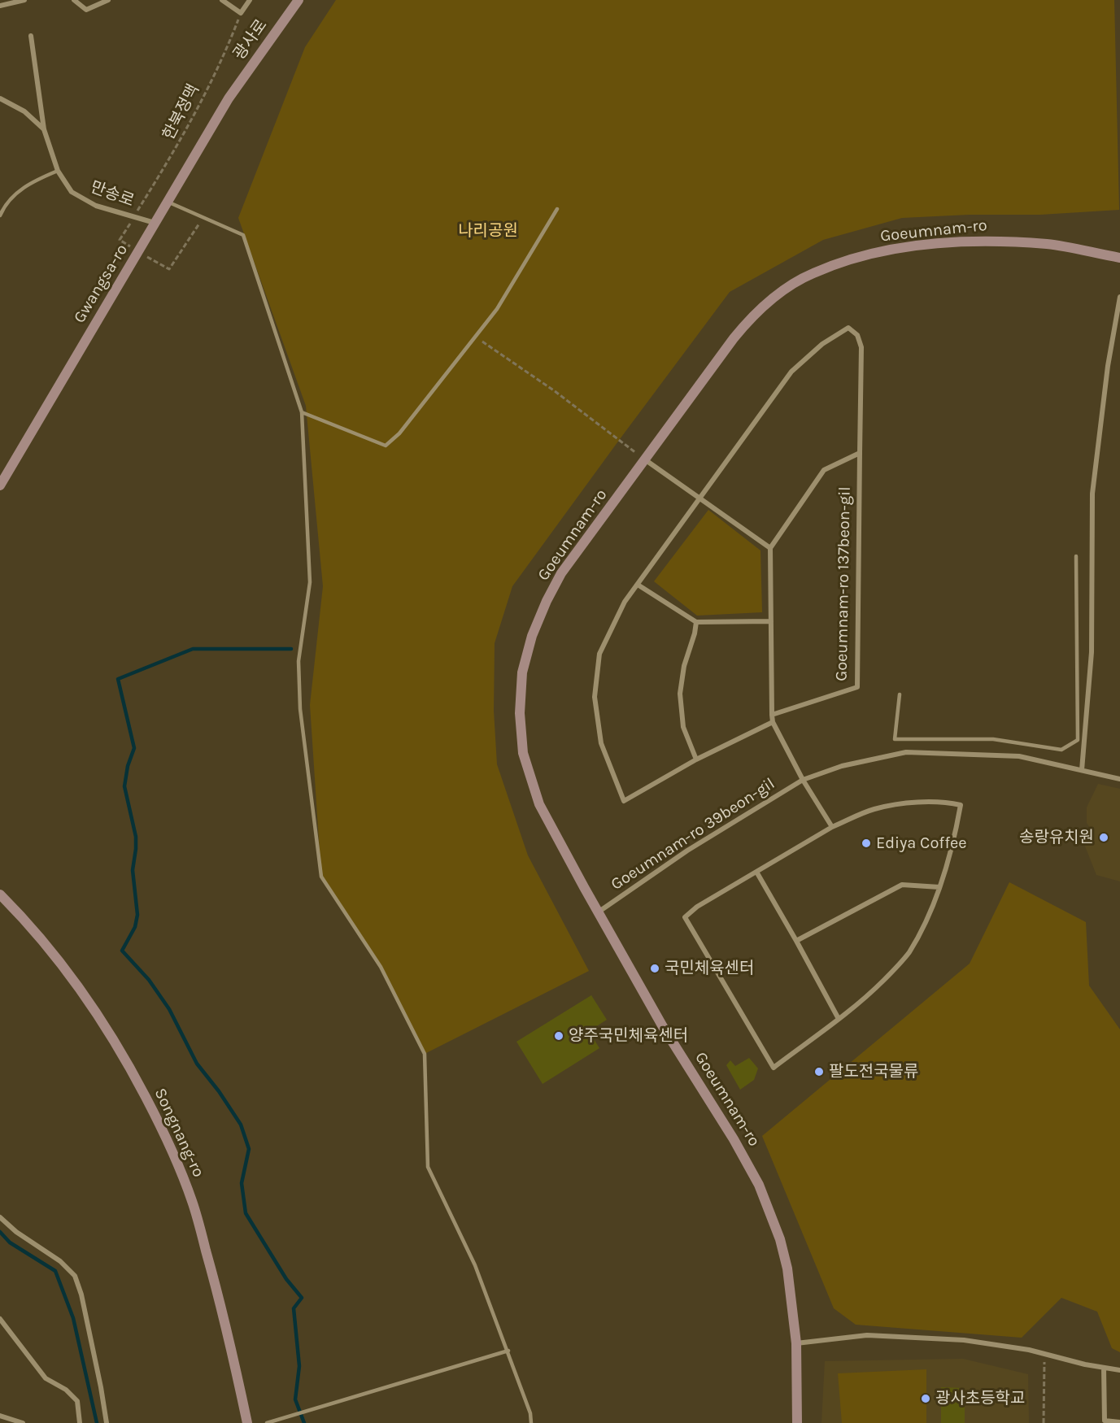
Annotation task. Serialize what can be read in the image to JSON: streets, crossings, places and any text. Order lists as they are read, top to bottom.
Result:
{
  "streets": {
    "street": [
      "광사로",
      "만송로",
      "Goeumnam-ro",
      "Gwangsa-ro",
      "Goeumnam-ro 137beon-gil",
      "Goeumnam-ro 39beon-gil",
      "Songnang-ro"
    ],
    "path": ["한북정맥"]
  },
  "crossings": [
    ["광사로", "Gwangsa-ro"],
    ["한북정맥", "만송로"],
    ["한북정맥", "Gwangsa-ro"],
    ["만송로", "Gwangsa-ro"],
    ["Goeumnam-ro", "Goeumnam-ro 39beon-gil"]
  ],
  "parks": ["나리공원"],
  "places": [
    "송랑유치원",
    "Ediya Coffee",
    "국민체육센터",
    "양주국민체육센터",
    "팔도전국물류",
    "광사초등학교"
  ]
}
